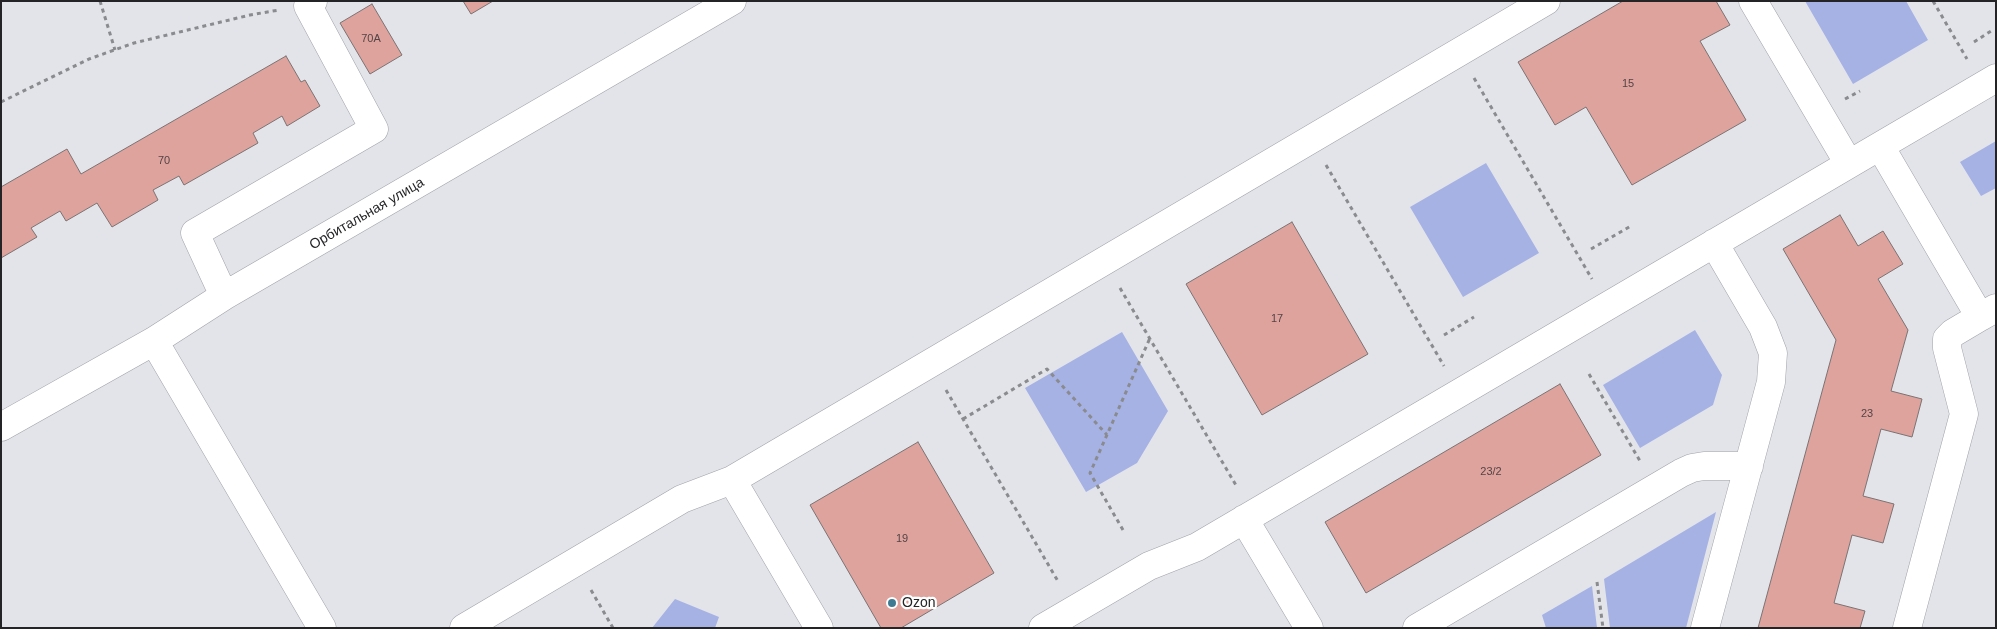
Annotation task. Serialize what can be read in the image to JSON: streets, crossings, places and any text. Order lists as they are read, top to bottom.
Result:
{
  "streets": {
    "street": ["Орбитальная улица"]
  },
  "places": ["Ozon"],
  "house_numbers": [
    "70А",
    "15",
    "70",
    "17",
    "23",
    "23/2",
    "19"
  ]
}
